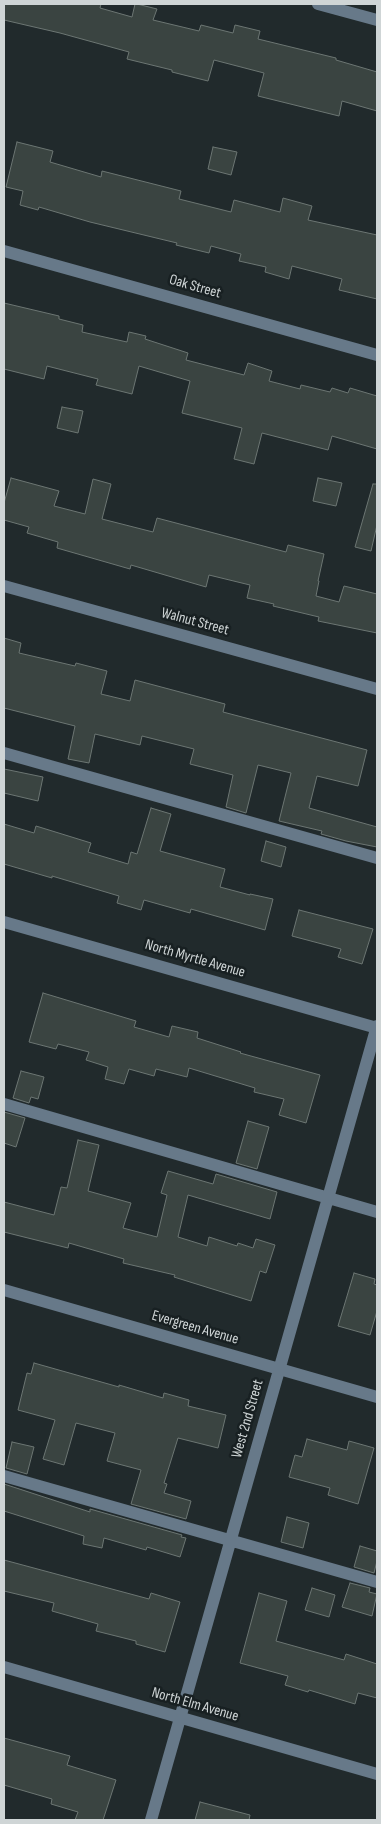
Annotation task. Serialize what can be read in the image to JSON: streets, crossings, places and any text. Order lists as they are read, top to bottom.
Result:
{
  "streets": {
    "street": [
      "Oak Street",
      "Walnut Street",
      "North Myrtle Avenue",
      "Evergreen Avenue",
      "West 2nd Street",
      "North Elm Avenue"
    ]
  },
  "crossings": [
    ["North Myrtle Avenue", "West 2nd Street"],
    ["Evergreen Avenue", "West 2nd Street"],
    ["West 2nd Street", "North Elm Avenue"]
  ]
}
